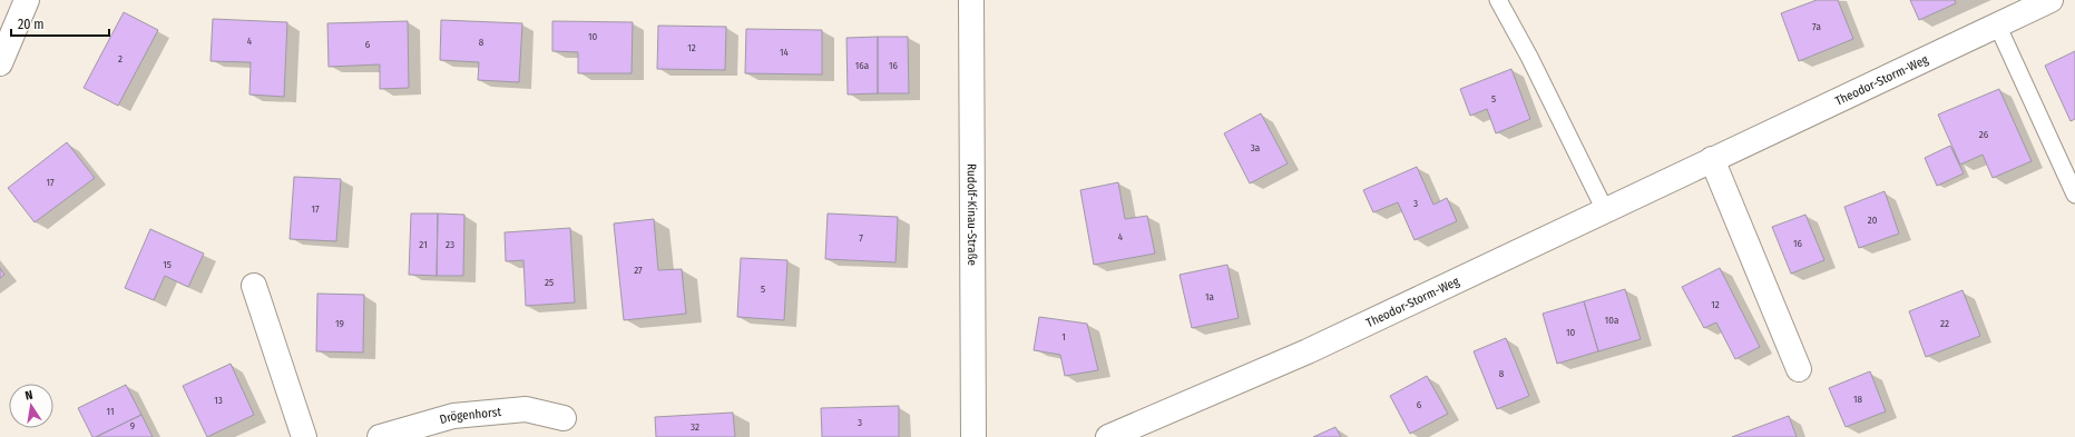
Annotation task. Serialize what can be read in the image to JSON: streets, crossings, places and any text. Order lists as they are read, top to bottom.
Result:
{
  "streets": {
    "street": ["Theodor-Storm-Weg", "Rudolf-Kinau-Straße", "Drögenhorst"]
  },
  "house_numbers": [
    "7a",
    "10",
    "4",
    "8",
    "6",
    "12",
    "14",
    "2",
    "16a",
    "16",
    "5",
    "26",
    "3a",
    "17",
    "3",
    "17",
    "20",
    "4",
    "7",
    "16",
    "21",
    "23",
    "15",
    "27",
    "25",
    "5",
    "1a",
    "12",
    "10a",
    "19",
    "22",
    "10",
    "1",
    "8",
    "18",
    "13",
    "6",
    "11",
    "3",
    "9",
    "32"
  ],
  "scale_bar": "20 m",
  "north": "top"
}
